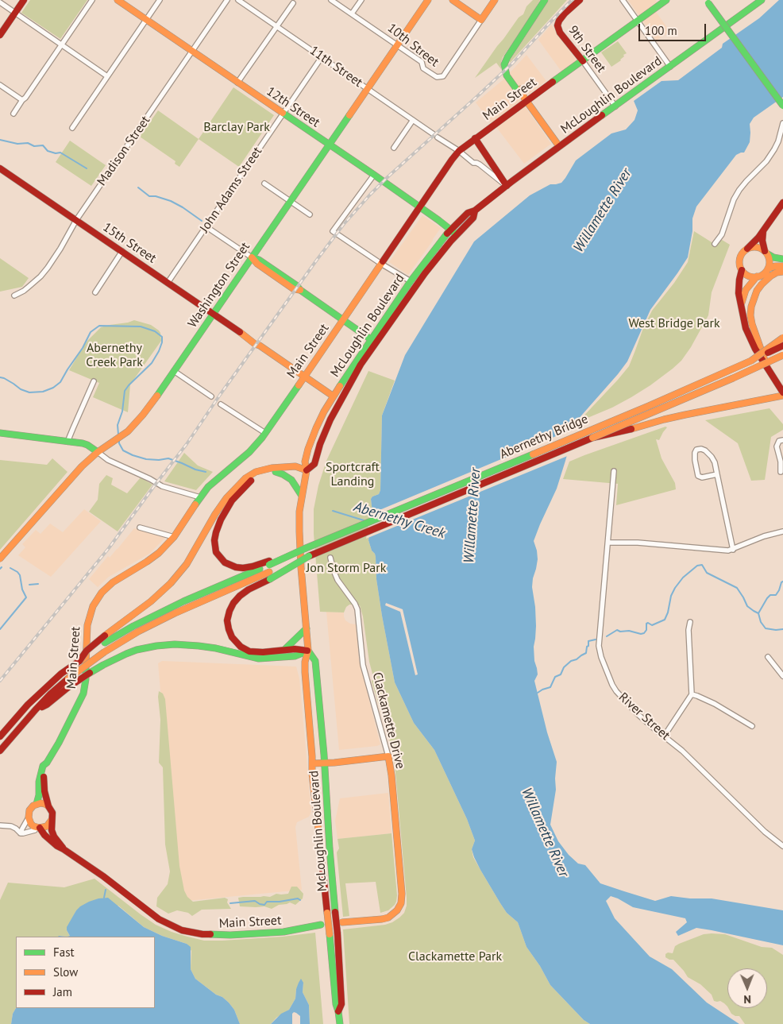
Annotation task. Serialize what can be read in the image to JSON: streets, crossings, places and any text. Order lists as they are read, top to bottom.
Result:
{
  "streets": {
    "main road": [
      "9th Street",
      "McLoughlin Boulevard",
      "Main Street",
      "12th Street",
      "15th Street",
      "Washington Street",
      "Abernethy Bridge",
      "Clackamette Drive"
    ],
    "street": [
      "10th Street",
      "11th Street",
      "Madison Street",
      "John Adams Street",
      "River Street"
    ]
  },
  "crossings": [
    ["10th Street", "Washington Street"],
    ["9th Street", "McLoughlin Boulevard"],
    ["9th Street", "Main Street"],
    ["11th Street", "McLoughlin Boulevard"],
    ["11th Street", "Main Street"],
    ["11th Street", "John Adams Street"],
    ["11th Street", "Washington Street"],
    ["McLoughlin Boulevard", "12th Street"],
    ["McLoughlin Boulevard", "15th Street"],
    ["Main Street", "12th Street"],
    ["Main Street", "15th Street"],
    ["12th Street", "Madison Street"],
    ["12th Street", "John Adams Street"],
    ["12th Street", "Washington Street"],
    ["Madison Street", "15th Street"],
    ["John Adams Street", "15th Street"],
    ["15th Street", "Washington Street"]
  ],
  "water": ["Willamette River", "Abernethy Creek"],
  "parks": [
    "Barclay Park",
    "West Bridge Park",
    "Abernethy Creek Park",
    "Sportcraft Landing",
    "Jon Storm Park",
    "Clackamette Park"
  ],
  "legend": ["Fast", "Slow", "Jam"],
  "scale_bar": "100 m",
  "north": "bottom"
}
